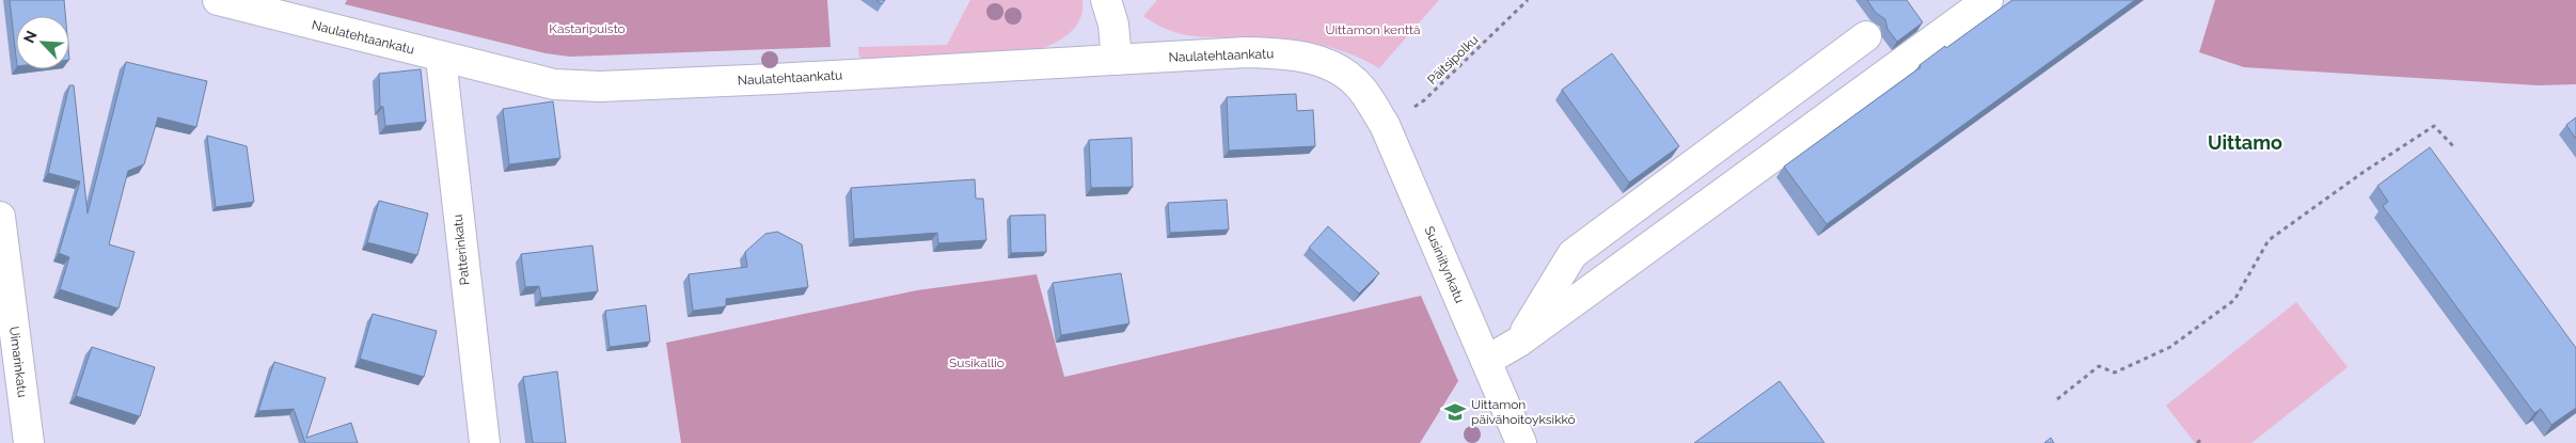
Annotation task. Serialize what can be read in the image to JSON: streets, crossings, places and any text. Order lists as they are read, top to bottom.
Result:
{
  "streets": {
    "street": [
      "Naulatehtaankatu",
      "Patterinkatu",
      "Susiniitynkatu",
      "Uimarinkatu"
    ],
    "path": ["Päitsipolku"]
  },
  "crossings": [
    ["Naulatehtaankatu", "Patterinkatu"],
    ["Naulatehtaankatu", "Susiniitynkatu"],
    ["Päitsipolku", "Susiniitynkatu"]
  ],
  "districts": ["Uittamo"],
  "parks": ["Kastaripuisto", "Uittamon kenttä", "Susikallio"],
  "places": {
    "school or university": ["Uittamon päivähoitoyksikkö"]
  },
  "north": "top left"
}
